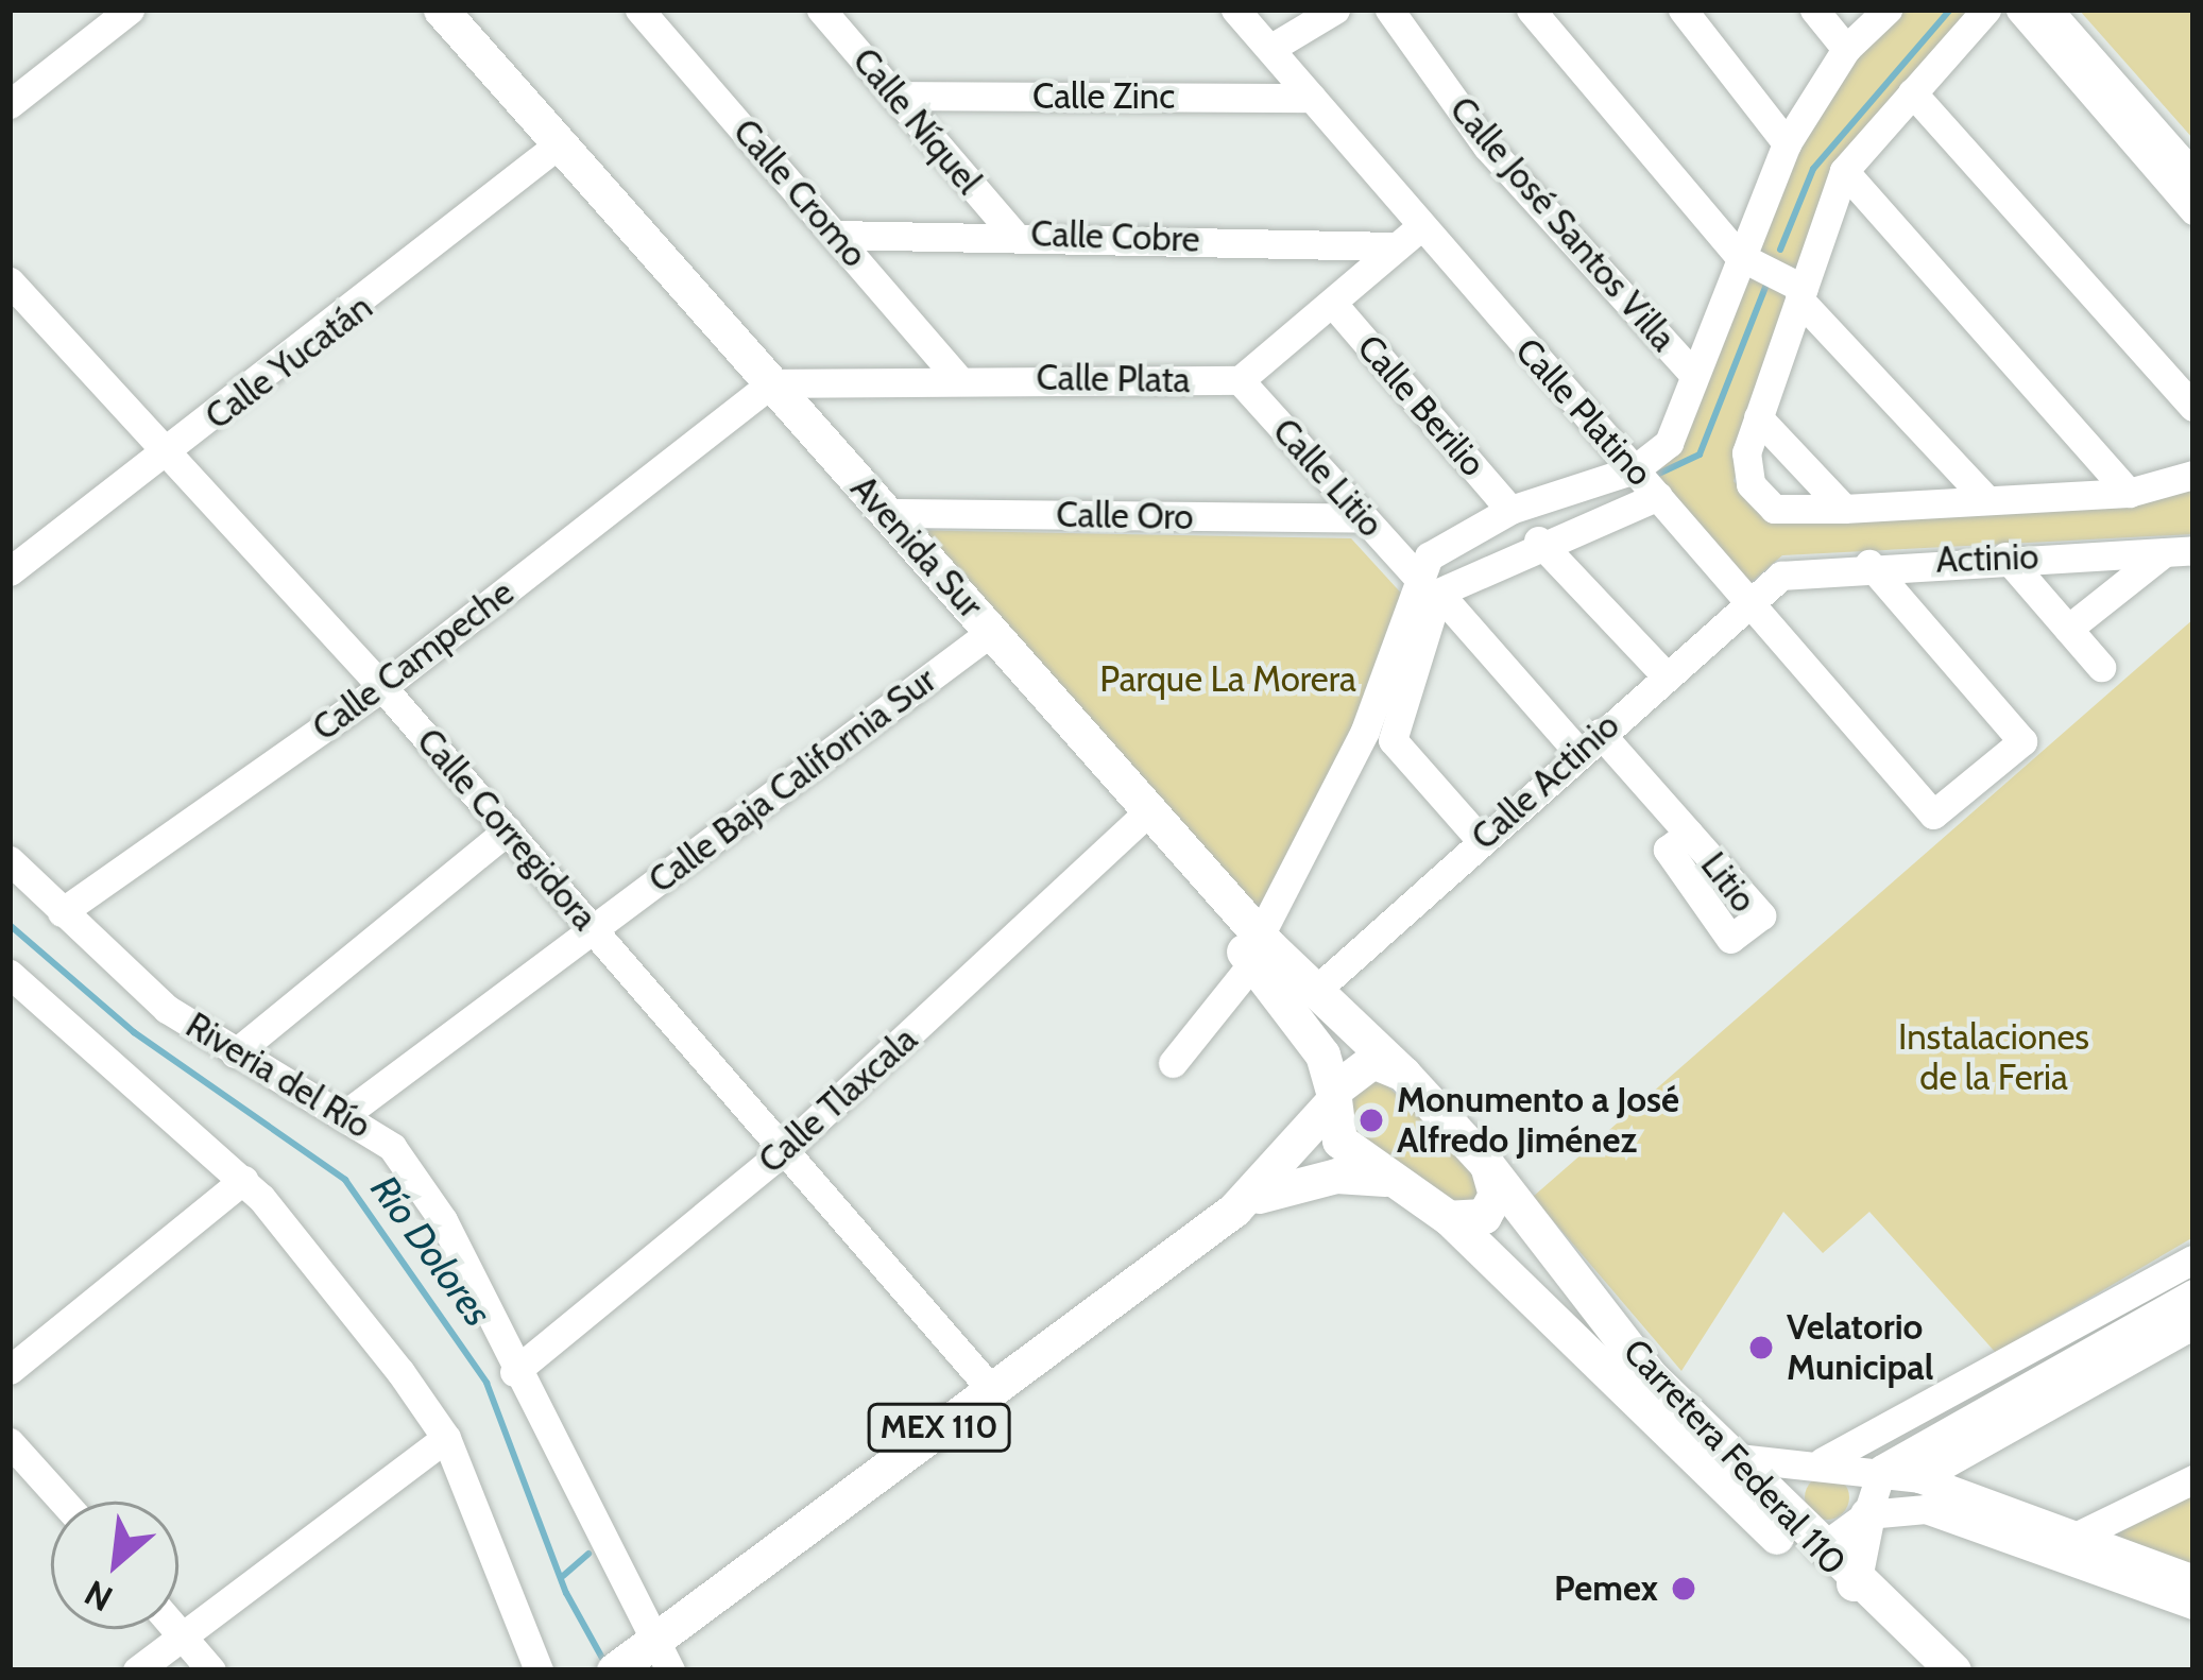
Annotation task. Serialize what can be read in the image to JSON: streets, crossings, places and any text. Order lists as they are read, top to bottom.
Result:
{
  "streets": {
    "main road": ["Avenida Sur", "MEX 110", "Carretera Federal 110"],
    "street": [
      "Calle Zinc",
      "Calle Níquel",
      "Calle Cromo",
      "Calle José Santos Villa",
      "Calle Cobre",
      "Calle Yucatán",
      "Calle Plata",
      "Calle Berilio",
      "Calle Platino",
      "Calle Litio",
      "Calle Oro",
      "Actinio",
      "Calle Campeche",
      "Calle Baja California Sur",
      "Calle Actinio",
      "Calle Corregidora",
      "Litio",
      "Riveria del Río",
      "Calle Tlaxcala"
    ]
  },
  "crossings": [
    ["Calle Zinc", "Calle Níquel"],
    ["Calle Zinc", "Calle Platino"],
    ["Calle Níquel", "Calle Cobre"],
    ["Calle Cromo", "Calle Cobre"],
    ["Calle Cromo", "Calle Plata"],
    ["Calle Cobre", "Calle Plata"],
    ["Calle Yucatán", "Avenida Sur"],
    ["Calle Yucatán", "Calle Corregidora"],
    ["Calle Plata", "Calle Berilio"],
    ["Calle Plata", "Calle Platino"],
    ["Calle Plata", "Calle Litio"],
    ["Calle Plata", "Avenida Sur"],
    ["Calle Plata", "Calle Campeche"],
    ["Calle Platino", "Actinio"],
    ["Calle Platino", "Calle Actinio"],
    ["Calle Litio", "Calle Oro"],
    ["Calle Litio", "Calle Actinio"],
    ["Calle Litio", "Litio"],
    ["Calle Oro", "Avenida Sur"],
    ["Avenida Sur", "Calle Campeche"],
    ["Avenida Sur", "Calle Baja California Sur"],
    ["Avenida Sur", "Calle Actinio"],
    ["Avenida Sur", "Calle Tlaxcala"],
    ["Avenida Sur", "MEX 110"],
    ["Avenida Sur", "Carretera Federal 110"],
    ["Actinio", "Calle Actinio"],
    ["Calle Campeche", "Calle Corregidora"],
    ["Calle Campeche", "Riveria del Río"],
    ["Calle Baja California Sur", "Calle Corregidora"],
    ["Calle Baja California Sur", "Riveria del Río"],
    ["Calle Actinio", "Litio"],
    ["Calle Corregidora", "Calle Tlaxcala"],
    ["Calle Corregidora", "MEX 110"],
    ["Riveria del Río", "Calle Tlaxcala"],
    ["Riveria del Río", "MEX 110"],
    ["MEX 110", "Carretera Federal 110"]
  ],
  "water": ["Río Dolores"],
  "parks": ["Parque La Morera", "Instalaciones de la Feria"],
  "places": ["Monumento a José Alfredo Jiménez", "Velatorio Municipal", "Pemex"],
  "north": "bottom left"
}
